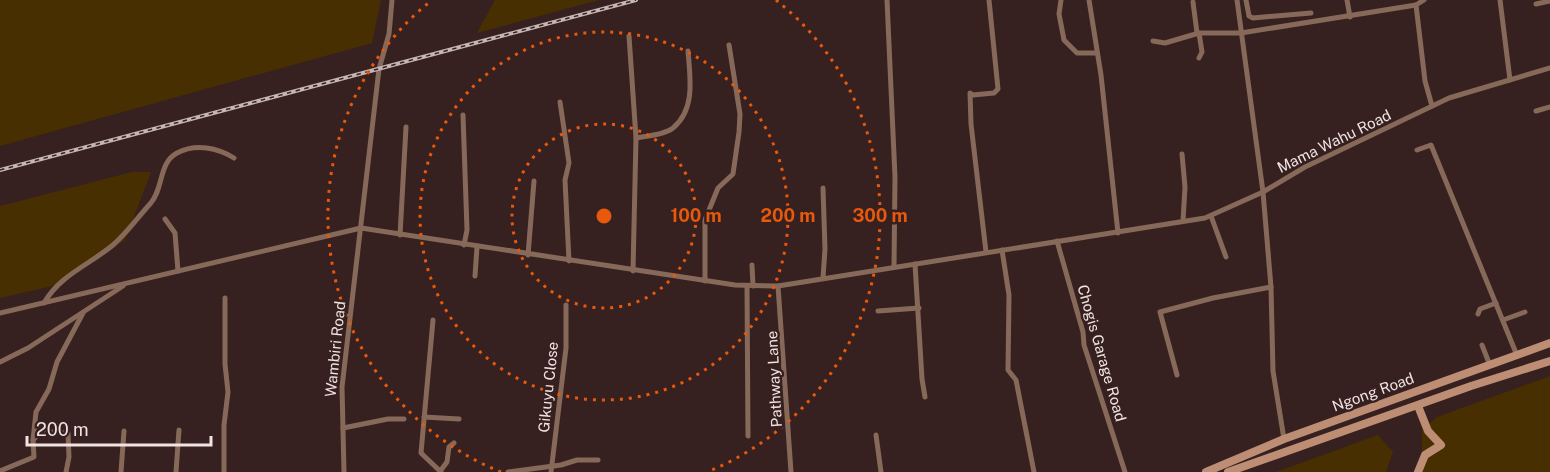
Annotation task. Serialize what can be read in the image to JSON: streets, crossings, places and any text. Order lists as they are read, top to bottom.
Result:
{
  "streets": {
    "main road": ["Ngong Road"],
    "street": [
      "Mama Wahu Road",
      "Wambiri Road",
      "Chogis Garage Road",
      "Pathway Lane",
      "Gikuyu Close"
    ]
  },
  "crossings": [
    ["Mama Wahu Road", "Wambiri Road"],
    ["Mama Wahu Road", "Chogis Garage Road"],
    ["Mama Wahu Road", "Pathway Lane"]
  ],
  "scale_bar": "200 m",
  "rings": ["100 m", "200 m", "300 m"]
}
